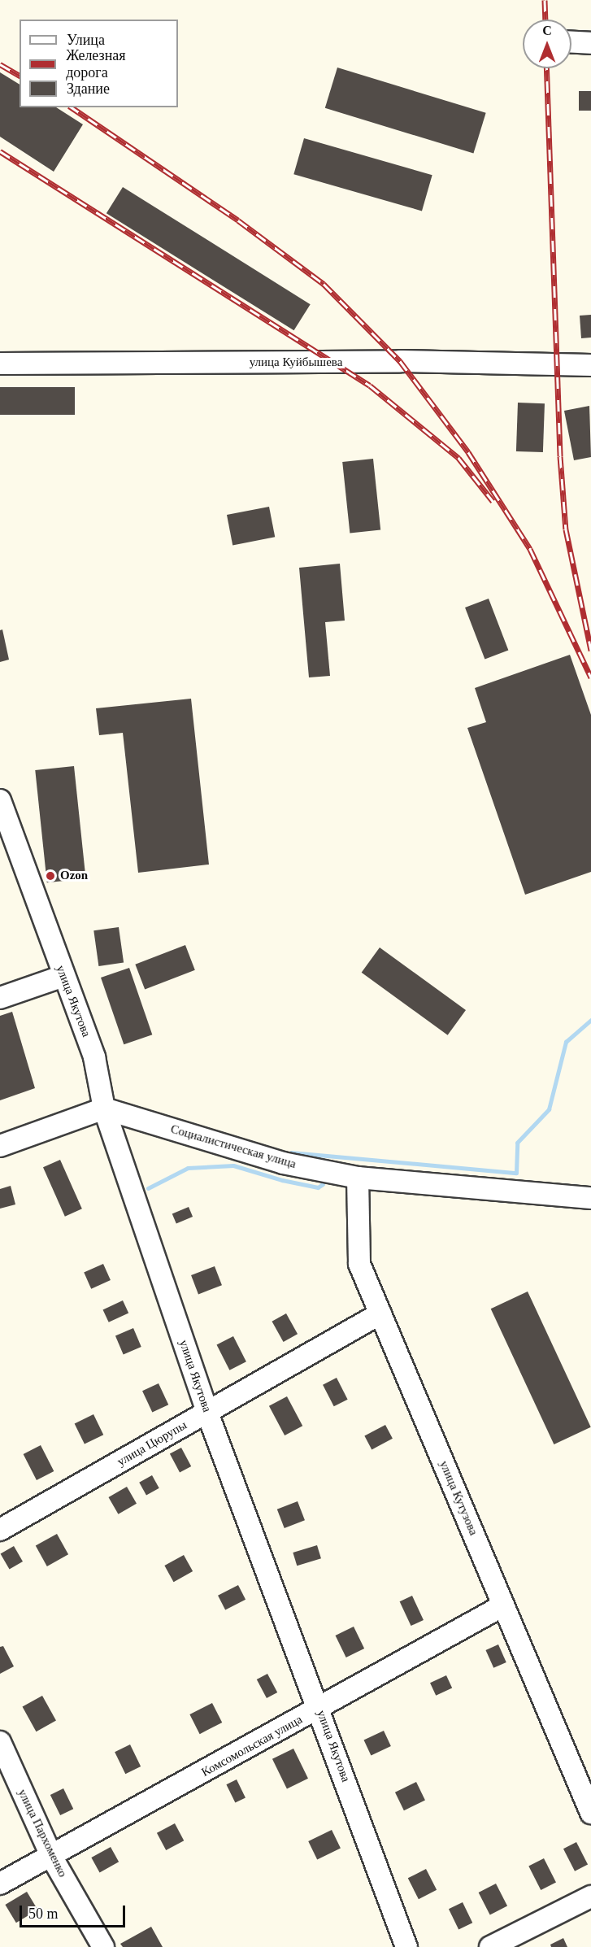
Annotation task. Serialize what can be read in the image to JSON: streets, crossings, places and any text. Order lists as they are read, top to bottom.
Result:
{
  "streets": {
    "street": [
      "улица Куйбышева",
      "улица Якутова",
      "Социалистическая улица",
      "улица Цюрупы",
      "улица Кутузова",
      "Комсомольская улица",
      "улица Пархоменко"
    ]
  },
  "crossings": [
    ["улица Якутова", "Социалистическая улица"],
    ["улица Якутова", "улица Цюрупы"],
    ["улица Якутова", "Комсомольская улица"],
    ["Социалистическая улица", "улица Кутузова"],
    ["улица Цюрупы", "улица Кутузова"],
    ["улица Кутузова", "Комсомольская улица"],
    ["Комсомольская улица", "улица Пархоменко"]
  ],
  "places": ["Ozon"],
  "legend": ["Улица", "Железная дорога", "Здание"],
  "scale_bar": "50 m",
  "north": "top"
}
